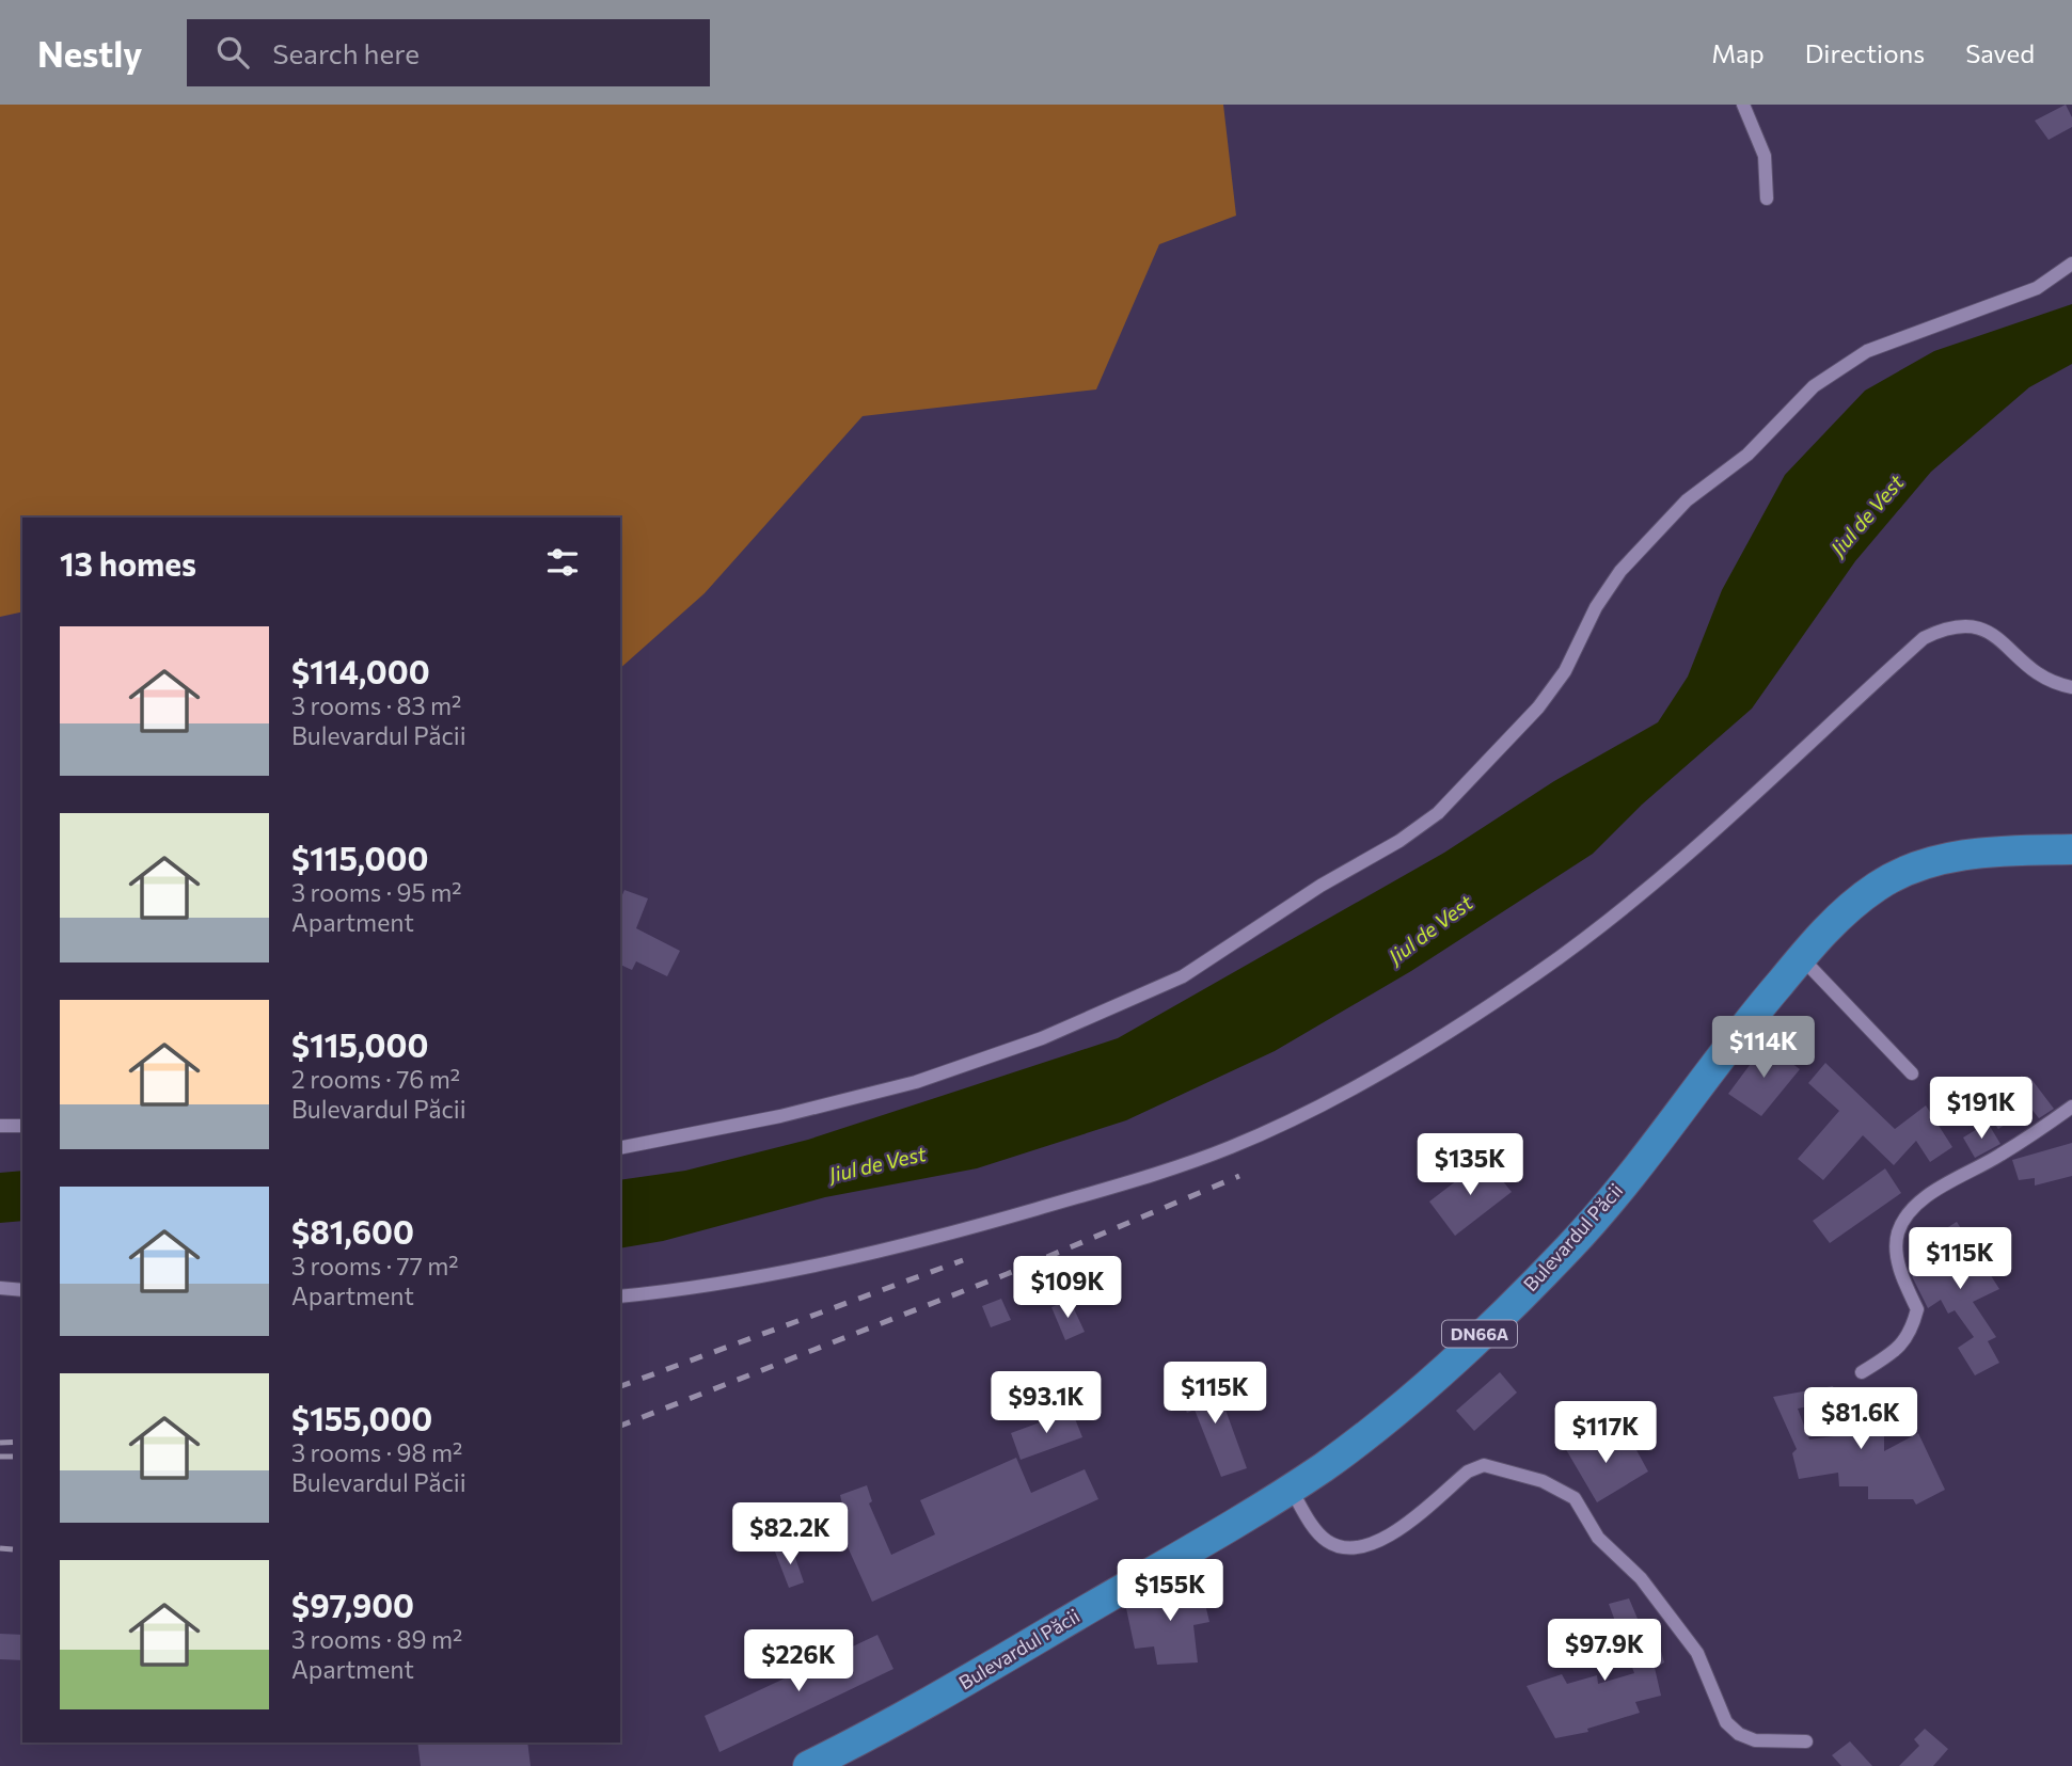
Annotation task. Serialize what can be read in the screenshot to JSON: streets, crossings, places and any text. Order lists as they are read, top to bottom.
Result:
{
  "streets": {
    "main road": ["Bulevardul Păcii", "DN66A"]
  },
  "water": ["Jiul de Vest"],
  "page": {
    "header": "Nestly",
    "search": "Search here",
    "nav": ["Map", "Directions", "Saved"],
    "heading": "13 homes",
    "list": [
      {
        "name": "$114,000",
        "note": "3 rooms · 83 m² · Bulevardul Păcii"
      },
      {
        "name": "$115,000",
        "note": "3 rooms · 95 m² · Apartment"
      },
      {
        "name": "$115,000",
        "note": "2 rooms · 76 m² · Bulevardul Păcii"
      },
      {
        "name": "$81,600",
        "note": "3 rooms · 77 m² · Apartment"
      },
      {
        "name": "$155,000",
        "note": "3 rooms · 98 m² · Bulevardul Păcii"
      },
      {
        "name": "$97,900",
        "note": "3 rooms · 89 m² · Apartment"
      }
    ],
    "price": [
      "$114K",
      "$191K",
      "$135K",
      "$115K",
      "$109K",
      "$115K",
      "$93.1K",
      "$81.6K",
      "$117K",
      "$82.2K",
      "$155K",
      "$97.9K",
      "$226K"
    ]
  }
}
